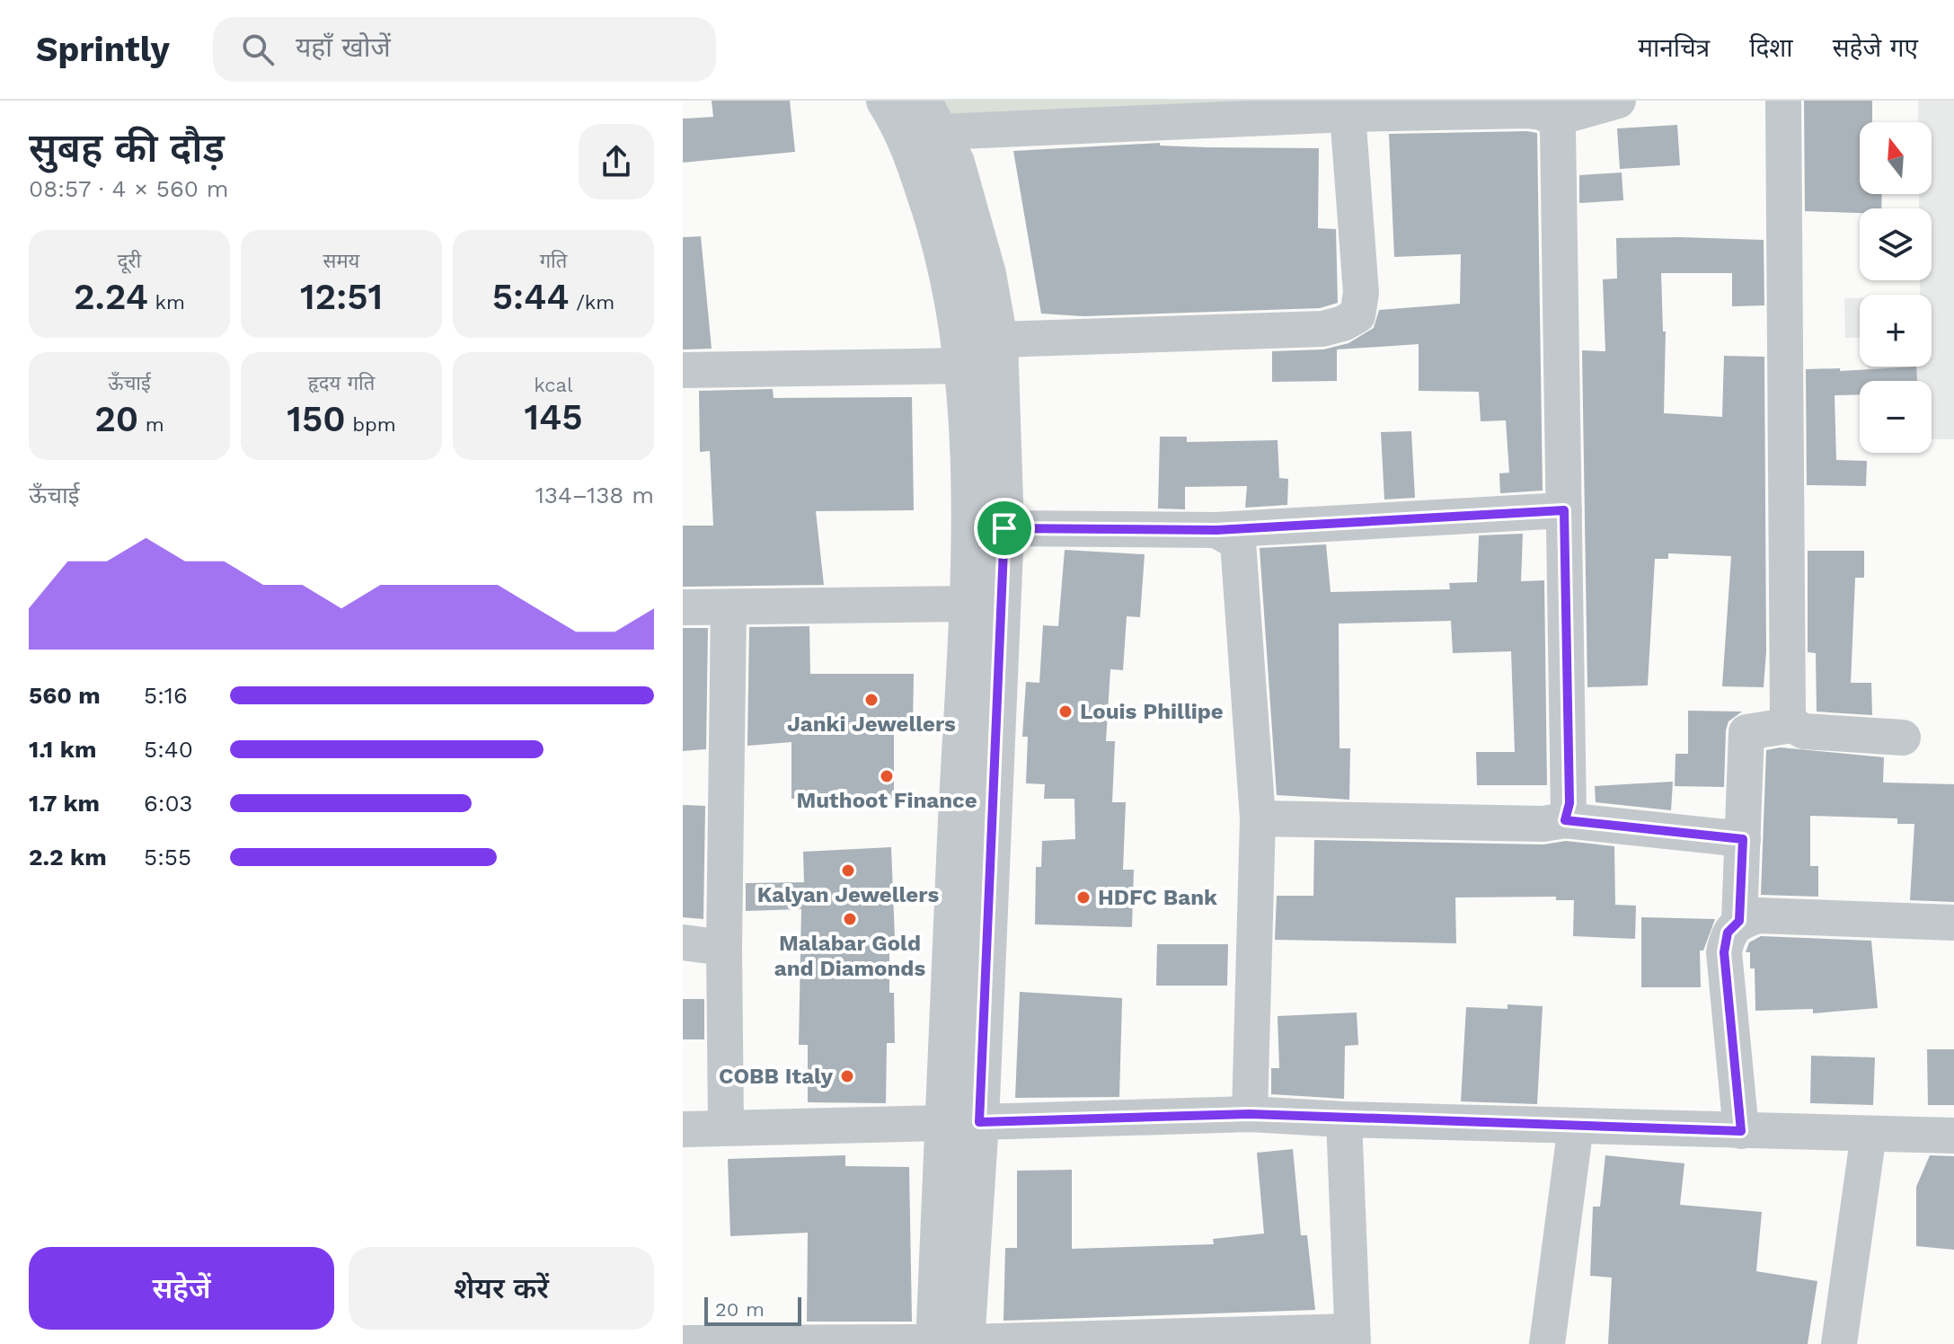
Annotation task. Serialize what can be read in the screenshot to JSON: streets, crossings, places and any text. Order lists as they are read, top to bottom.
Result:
{
  "places": [
    "Janki Jewellers",
    "Louis Phillipe",
    "Muthoot Finance",
    "Kalyan Jewellers",
    "HDFC Bank",
    "Malabar Gold and Diamonds",
    "COBB Italy"
  ],
  "scale_bar": "20 m",
  "north": "top",
  "page": {
    "header": "Sprintly",
    "search": "यहाँ खोजें",
    "nav": ["मानचित्र", "दिशा", "सहेजे गए"],
    "heading": ["सुबह की दौड़", "08:57 · 4 × 560 m"],
    "map_buttons": ["+", "−"],
    "stats": [
      ["दूरी", "2.24 km"],
      ["समय", "12:51"],
      ["गति", "5:44 /km"],
      ["ऊँचाई", "20 m"],
      ["हृदय गति", "150 bpm"],
      ["kcal", "145"]
    ],
    "chart": ["ऊँचाई", "134–138 m"],
    "list": [
      {
        "name": "560 m",
        "note": "5:16"
      },
      {
        "name": "1.1 km",
        "note": "5:40"
      },
      {
        "name": "1.7 km",
        "note": "6:03"
      },
      {
        "name": "2.2 km",
        "note": "5:55"
      }
    ],
    "buttons": ["सहेजें", "शेयर करें"],
    "scale": "20 m"
  }
}
